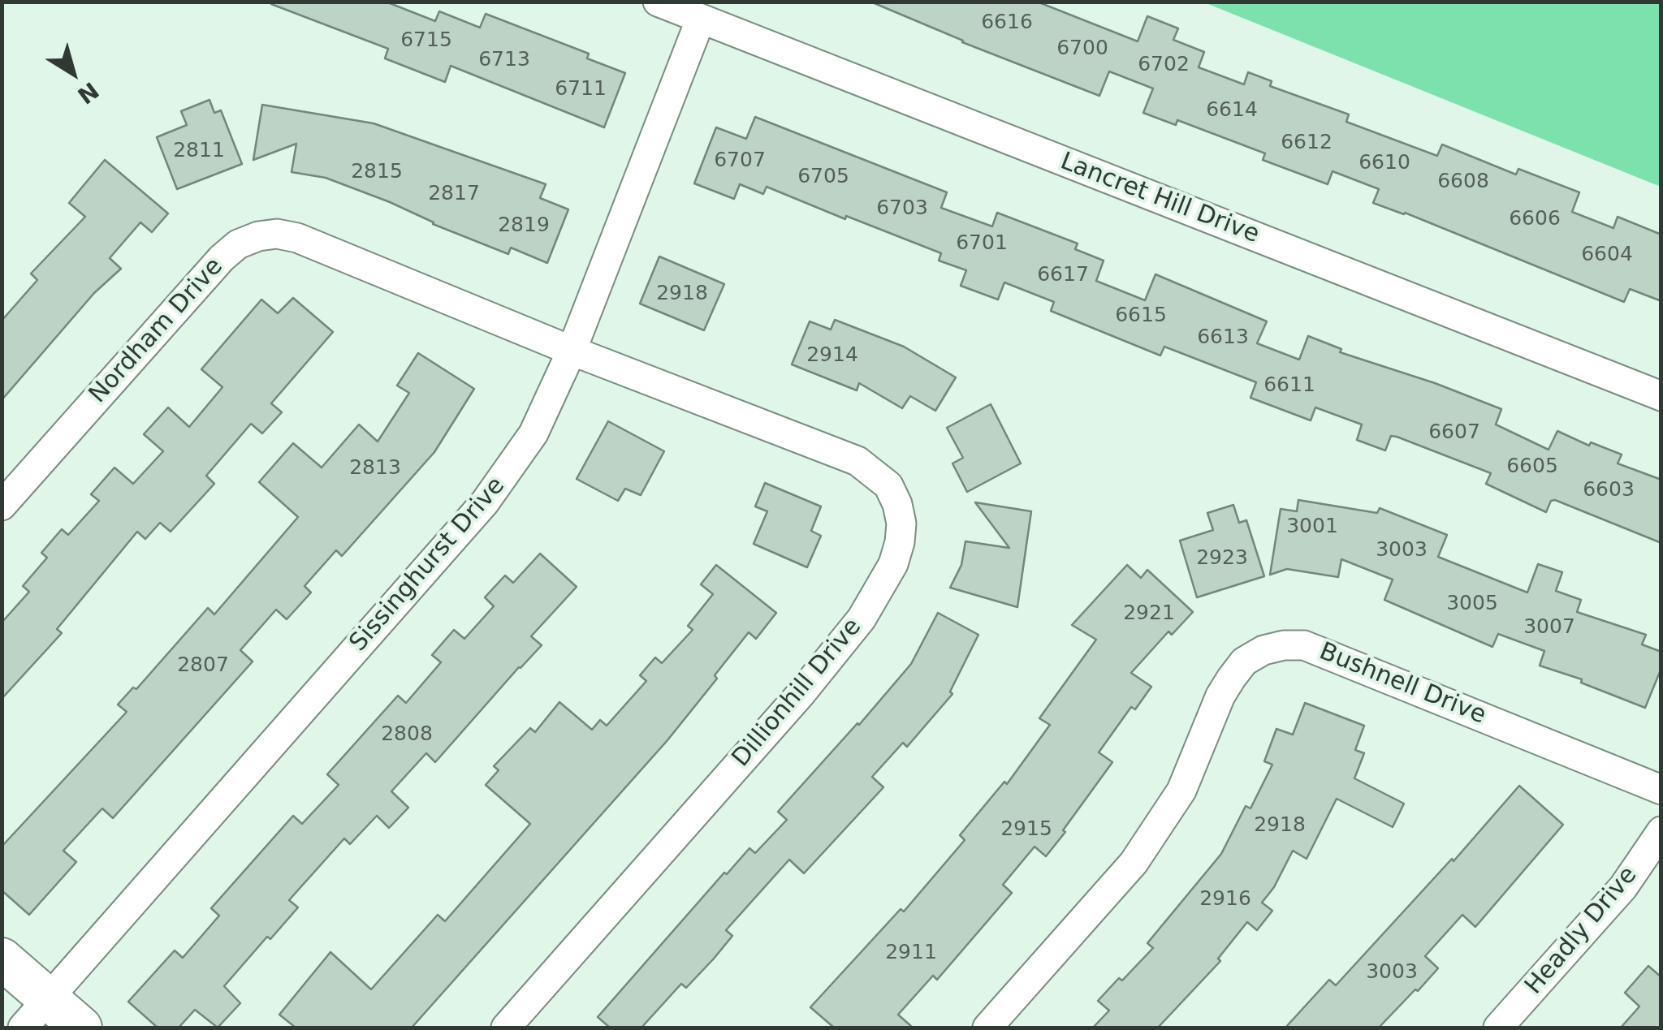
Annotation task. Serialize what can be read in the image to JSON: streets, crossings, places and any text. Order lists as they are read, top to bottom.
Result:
{
  "streets": {
    "street": [
      "Lancret Hill Drive",
      "Nordham Drive",
      "Sissinghurst Drive",
      "Bushnell Drive",
      "Dillionhill Drive",
      "Headly Drive"
    ]
  },
  "crossings": [
    ["Lancret Hill Drive", "Sissinghurst Drive"],
    ["Nordham Drive", "Sissinghurst Drive"],
    ["Nordham Drive", "Dillionhill Drive"],
    ["Sissinghurst Drive", "Dillionhill Drive"]
  ],
  "house_numbers": [
    "6616",
    "6715",
    "6700",
    "6713",
    "6702",
    "6711",
    "6614",
    "6612",
    "2811",
    "6707",
    "6610",
    "2815",
    "6705",
    "6608",
    "2817",
    "6703",
    "6606",
    "2819",
    "6701",
    "6604",
    "6617",
    "2918",
    "6615",
    "6613",
    "2914",
    "6611",
    "6607",
    "6605",
    "2813",
    "6603",
    "3001",
    "3003",
    "2923",
    "3005",
    "2921",
    "3007",
    "2807",
    "2808",
    "2918",
    "2915",
    "2916",
    "2911",
    "3003"
  ],
  "north": "bottom right"
}
